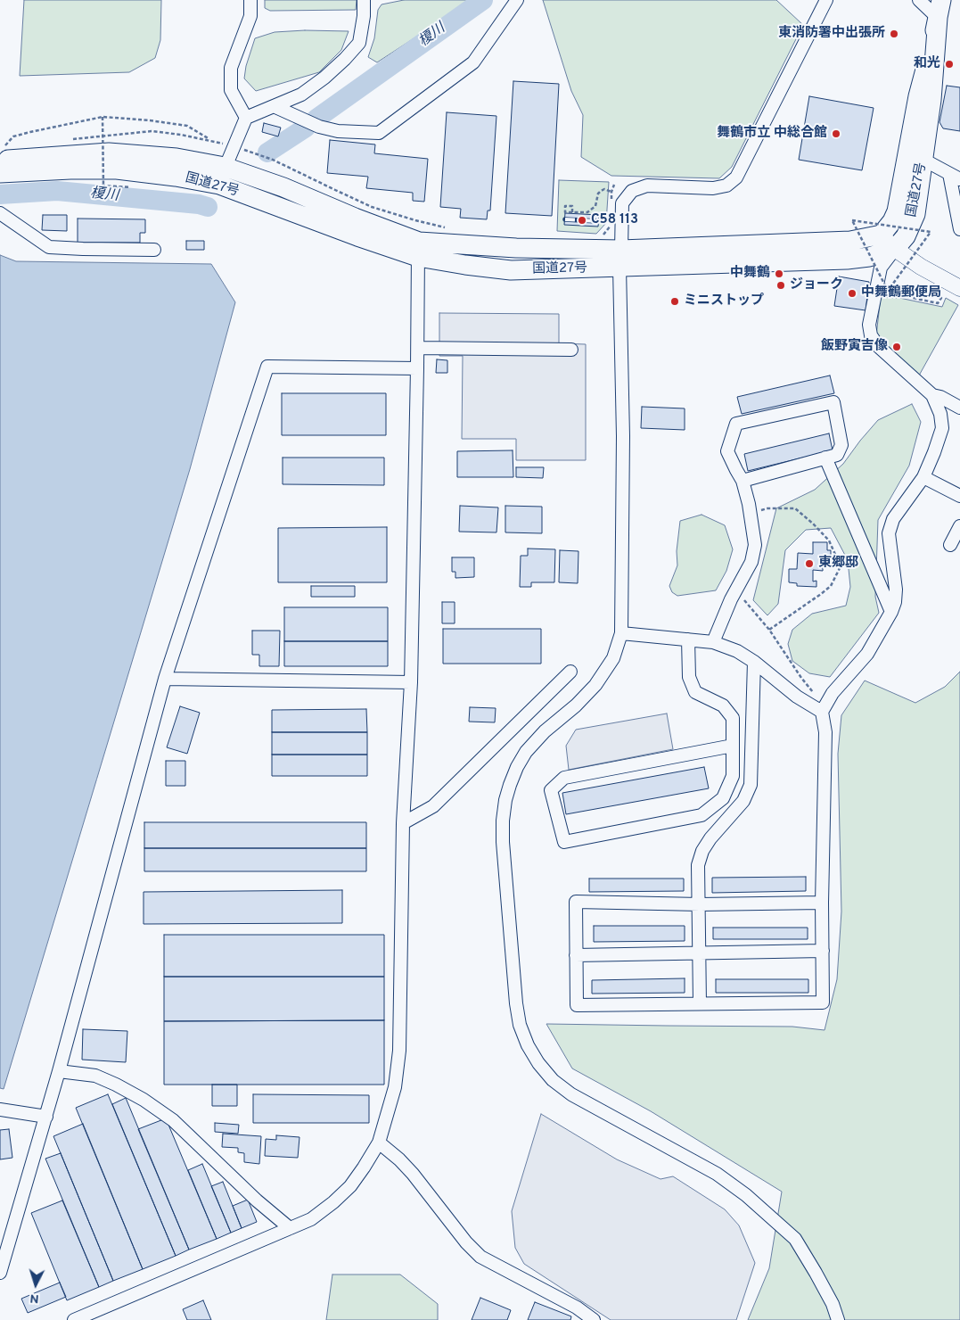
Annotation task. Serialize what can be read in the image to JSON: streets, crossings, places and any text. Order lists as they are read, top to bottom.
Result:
{
  "streets": {
    "highway": ["国道27号"]
  },
  "water": ["榎川"],
  "places": [
    "東消防署中出張所",
    "和光",
    "舞鶴市立 中総合館",
    "C58 113",
    "中舞鶴",
    "ジョーク",
    "中舞鶴郵便局",
    "ミニストップ",
    "飯野寅吉像",
    "東郷邸"
  ],
  "north": "bottom"
}
